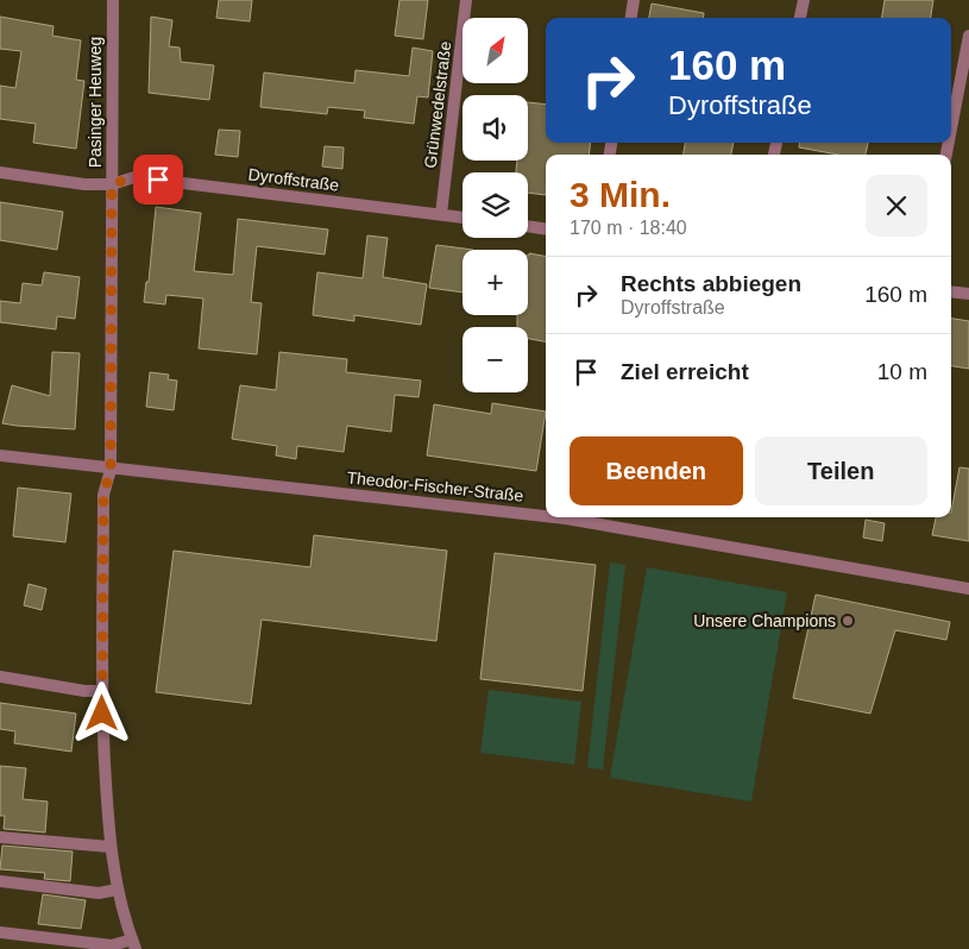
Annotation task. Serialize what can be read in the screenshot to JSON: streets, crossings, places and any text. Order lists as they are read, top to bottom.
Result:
{
  "streets": {
    "street": [
      "Pasinger Heuweg",
      "Grünwedelstraße",
      "Dyroffstraße",
      "Theodor-Fischer-Straße"
    ]
  },
  "crossings": [
    ["Pasinger Heuweg", "Dyroffstraße"],
    ["Pasinger Heuweg", "Theodor-Fischer-Straße"],
    ["Grünwedelstraße", "Dyroffstraße"]
  ],
  "places": ["Unsere Champions"],
  "north": "top right",
  "page": {
    "map_buttons": ["+", "−"],
    "turn": ["160 m", "Dyroffstraße"],
    "heading": ["3 Min.", "170 m · 18:40"],
    "list": [
      {
        "name": "Rechts abbiegen",
        "note": "Dyroffstraße",
        "value": "160 m"
      },
      {
        "name": "Ziel erreicht",
        "value": "10 m"
      }
    ],
    "buttons": ["Beenden", "Teilen"]
  }
}
